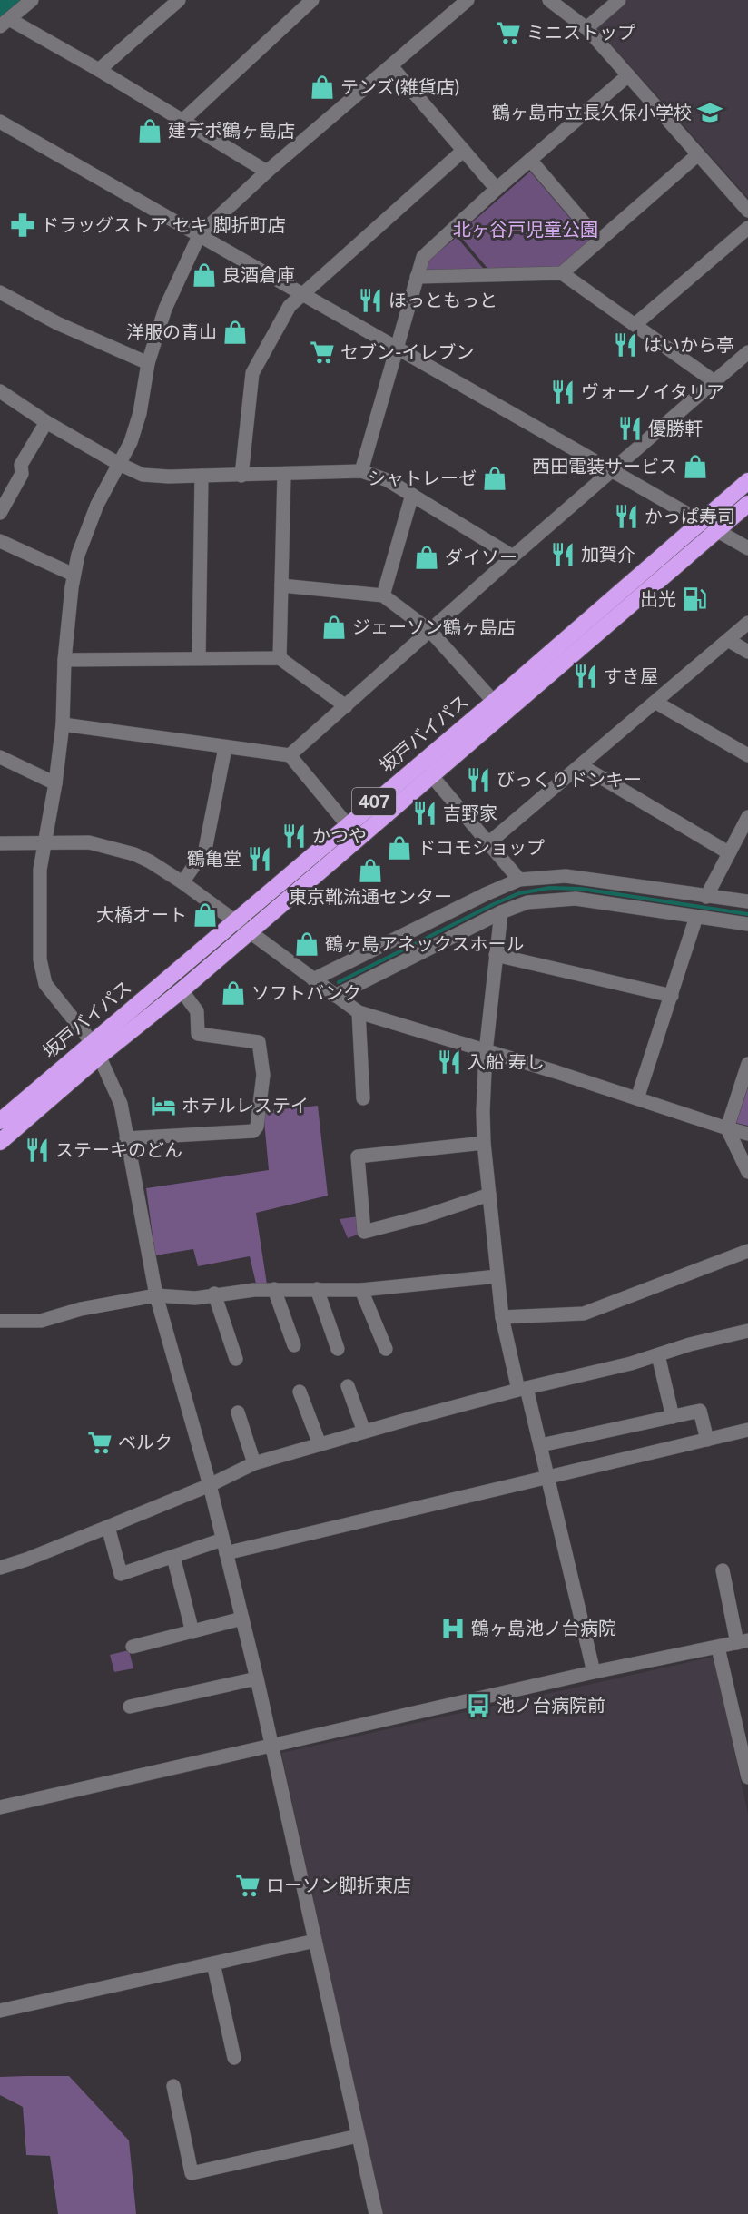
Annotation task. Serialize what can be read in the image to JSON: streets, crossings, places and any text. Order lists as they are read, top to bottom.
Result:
{
  "streets": {
    "highway": ["坂戸バイパス", "407"]
  },
  "parks": ["北ヶ谷戸児童公園"],
  "places": {
    "supermarket": [
      "ミニストップ",
      "セブン-イレブン",
      "ベルク",
      "ローソン脚折東店"
    ],
    "shop": [
      "テンズ(雑貨店)",
      "建デポ鶴ヶ島店",
      "良酒倉庫",
      "洋服の青山",
      "西田電装サービス",
      "シャトレーゼ",
      "ダイソー",
      "ジェーソン鶴ヶ島店",
      "ドコモショップ",
      "東京靴流通センター",
      "大橋オート",
      "鶴ヶ島アネックスホール",
      "ソフトバンク"
    ],
    "school or university": ["鶴ヶ島市立長久保小学校"],
    "pharmacy": ["ドラッグストア セキ 脚折町店"],
    "restaurant": [
      "ほっともっと",
      "はいから亭",
      "ヴォーノイタリア",
      "優勝軒",
      "かっぱ寿司",
      "加賀介",
      "すき屋",
      "びっくりドンキー",
      "吉野家",
      "かつや",
      "鶴亀堂",
      "入船 寿し",
      "ステーキのどん"
    ],
    "fuel station": ["出光"],
    "hotel": ["ホテルレステイ"],
    "hospital": ["鶴ヶ島池ノ台病院"],
    "bus stop": ["池ノ台病院前"]
  }
}
